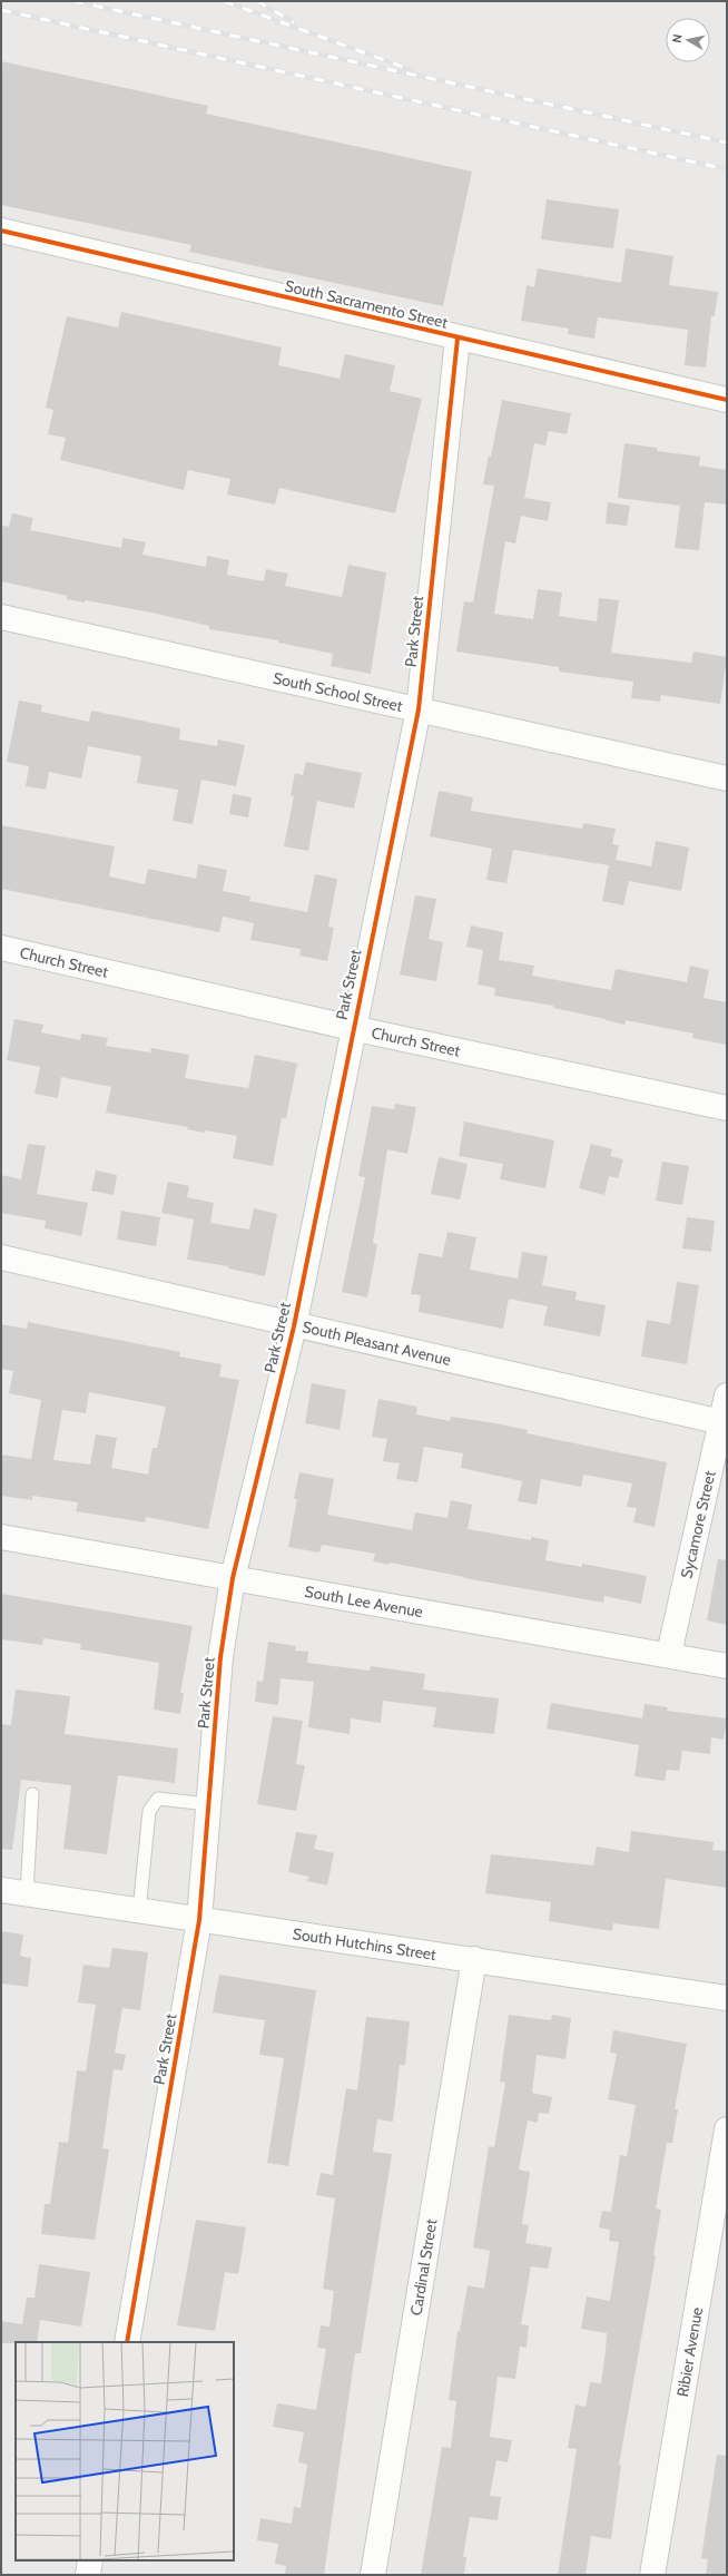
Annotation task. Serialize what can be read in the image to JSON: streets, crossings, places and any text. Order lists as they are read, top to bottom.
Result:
{
  "streets": {
    "street": [
      "South Sacramento Street",
      "Park Street",
      "South School Street",
      "Church Street",
      "South Pleasant Avenue",
      "Sycamore Street",
      "South Lee Avenue",
      "South Hutchins Street",
      "Cardinal Street",
      "Ribier Avenue"
    ]
  },
  "crossings": [
    ["South Sacramento Street", "Park Street"],
    ["Park Street", "South School Street"],
    ["Park Street", "Church Street"],
    ["Park Street", "South Pleasant Avenue"],
    ["Park Street", "South Lee Avenue"],
    ["Park Street", "South Hutchins Street"],
    ["South Pleasant Avenue", "Sycamore Street"],
    ["Sycamore Street", "South Lee Avenue"],
    ["South Hutchins Street", "Cardinal Street"]
  ],
  "north": "left"
}
